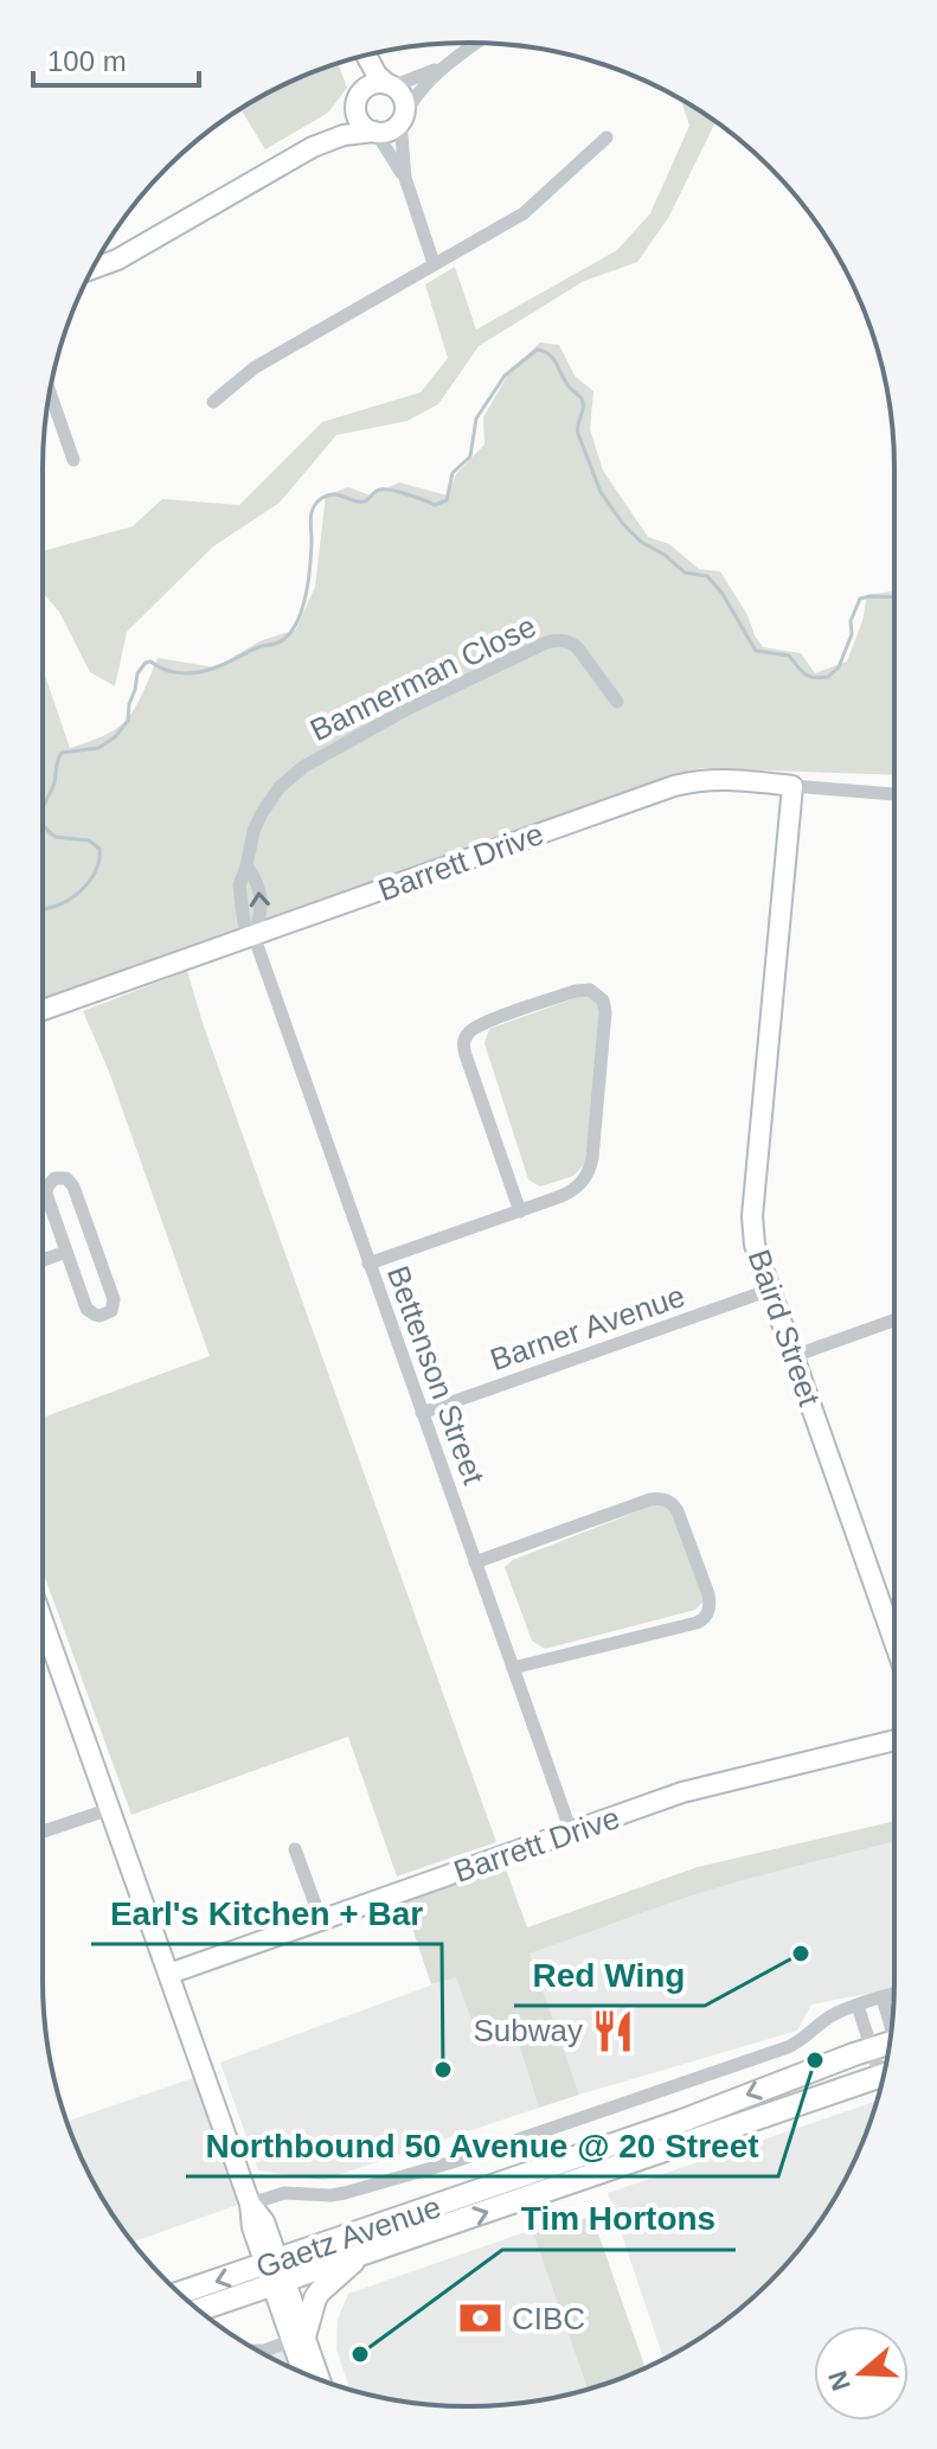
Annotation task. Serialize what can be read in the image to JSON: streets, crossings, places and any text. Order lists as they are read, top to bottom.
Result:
{
  "streets": {
    "main road": ["Gaetz Avenue"],
    "street": [
      "Bannerman Close",
      "Barrett Drive",
      "Barner Avenue",
      "Baird Street",
      "Bettenson Street"
    ]
  },
  "crossings": [
    ["Bannerman Close", "Bettenson Street"],
    ["Barrett Drive", "Baird Street"],
    ["Barrett Drive", "Bettenson Street"],
    ["Barner Avenue", "Baird Street"],
    ["Barner Avenue", "Bettenson Street"]
  ],
  "places": {
    "other": [
      "Red Wing",
      "Northbound 50 Avenue @ 20 Street",
      "Earl's Kitchen + Bar",
      "Tim Hortons"
    ],
    "restaurant": ["Subway"],
    "bank": ["CIBC"]
  },
  "scale_bar": "100 m",
  "north": "left"
}
